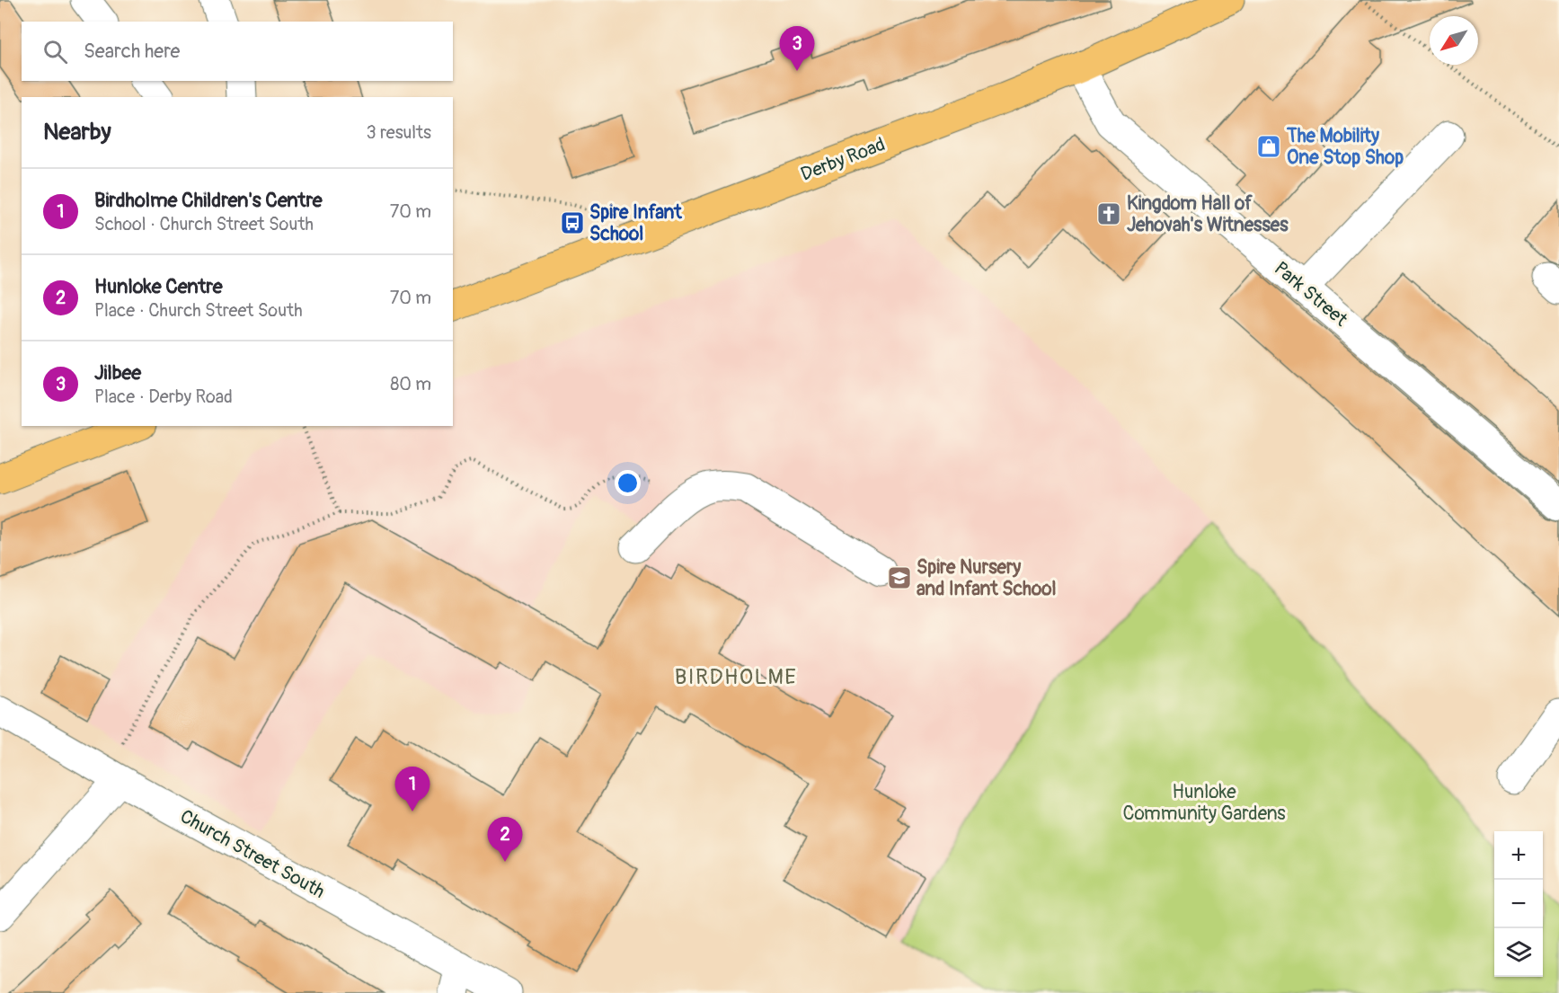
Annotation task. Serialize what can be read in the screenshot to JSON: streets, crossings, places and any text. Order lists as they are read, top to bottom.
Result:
{
  "streets": {
    "highway": ["Derby Road"],
    "street": ["Park Street", "Church Street South"]
  },
  "crossings": [
    ["Derby Road", "Park Street"]
  ],
  "districts": ["BIRDHOLME"],
  "parks": ["Hunloke Community Gardens"],
  "places": {
    "shop": ["The Mobility One Stop Shop"],
    "church": ["Kingdom Hall of Jehovah's Witnesses"],
    "bus stop": ["Spire Infant School"],
    "school or university": ["Spire Nursery and Infant School"]
  },
  "north": "bottom left",
  "page": {
    "search": "Search here",
    "pins": ["3", "1", "2"],
    "heading": ["Nearby", "3 results"],
    "list": [
      {
        "mark": "1",
        "name": "Birdholme Children's Centre",
        "note": "School · Church Street South",
        "value": "70 m"
      },
      {
        "mark": "2",
        "name": "Hunloke Centre",
        "note": "Place · Church Street South",
        "value": "70 m"
      },
      {
        "mark": "3",
        "name": "Jilbee",
        "note": "Place · Derby Road",
        "value": "80 m"
      }
    ],
    "map_buttons": ["+", "−"]
  }
}
